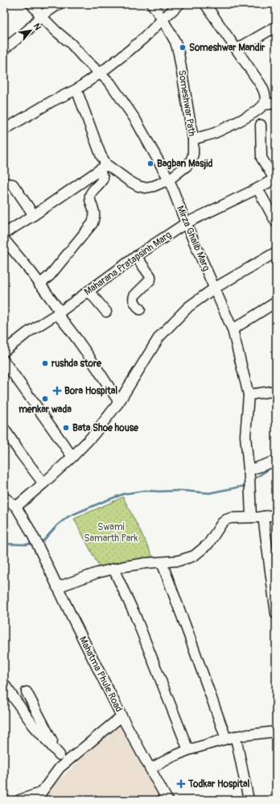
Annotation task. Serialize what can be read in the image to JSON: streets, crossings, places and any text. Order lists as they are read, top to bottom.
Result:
{
  "streets": {
    "street": [
      "Someshwar Path",
      "Mirza Ghalib Marg",
      "Maharana Pratapsinh Marg",
      "Mahatma Phule Road"
    ]
  },
  "crossings": [
    ["Someshwar Path", "Mirza Ghalib Marg"],
    ["Mirza Ghalib Marg", "Maharana Pratapsinh Marg"]
  ],
  "parks": ["Swami Samarth Park"],
  "places": {
    "other": [
      "Someshwar Mandir",
      "Bagban Masjid",
      "rushda store",
      "menkar wada",
      "Bata Shoe house"
    ],
    "health": ["Bora Hospital", "Todkar Hospital"]
  },
  "north": "top right"
}
